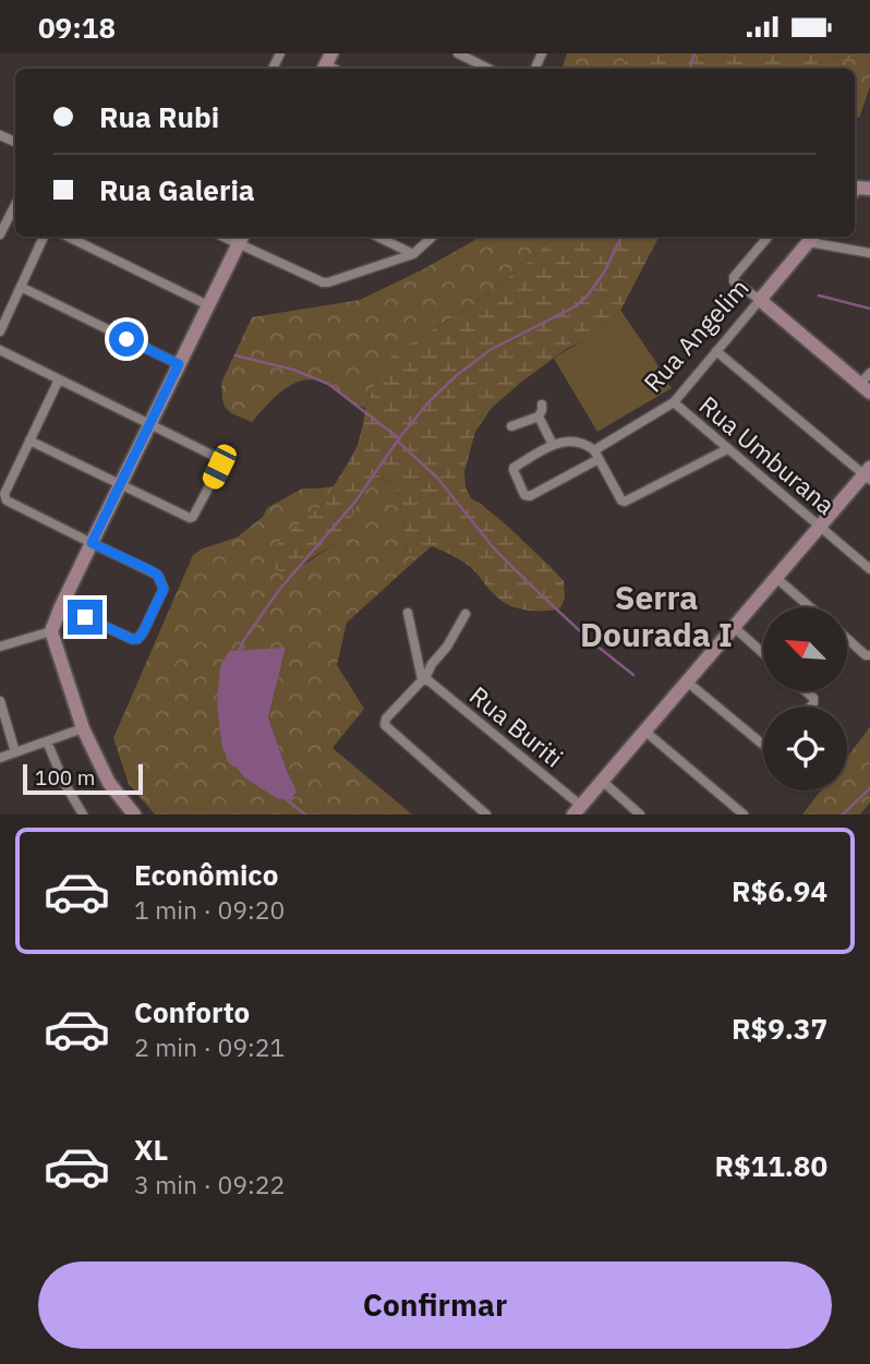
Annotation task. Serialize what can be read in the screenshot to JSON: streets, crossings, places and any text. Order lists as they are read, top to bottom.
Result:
{
  "streets": {
    "street": ["Rua Angelim", "Rua Umburana", "Rua Buriti"]
  },
  "crossings": [
    ["Rua Angelim", "Rua Umburana"]
  ],
  "districts": ["Serra Dourada I"],
  "scale_bar": "100 m",
  "north": "top left",
  "page": {
    "status": "09:18",
    "banner": ["Rua Rubi", "Rua Galeria"],
    "scale": "100 m",
    "list": [
      {
        "name": "Econômico",
        "note": "1 min · 09:20",
        "value": "R$6.94"
      },
      {
        "name": "Conforto",
        "note": "2 min · 09:21",
        "value": "R$9.37"
      },
      {
        "name": "XL",
        "note": "3 min · 09:22",
        "value": "R$11.80"
      }
    ],
    "buttons": "Confirmar"
  }
}
